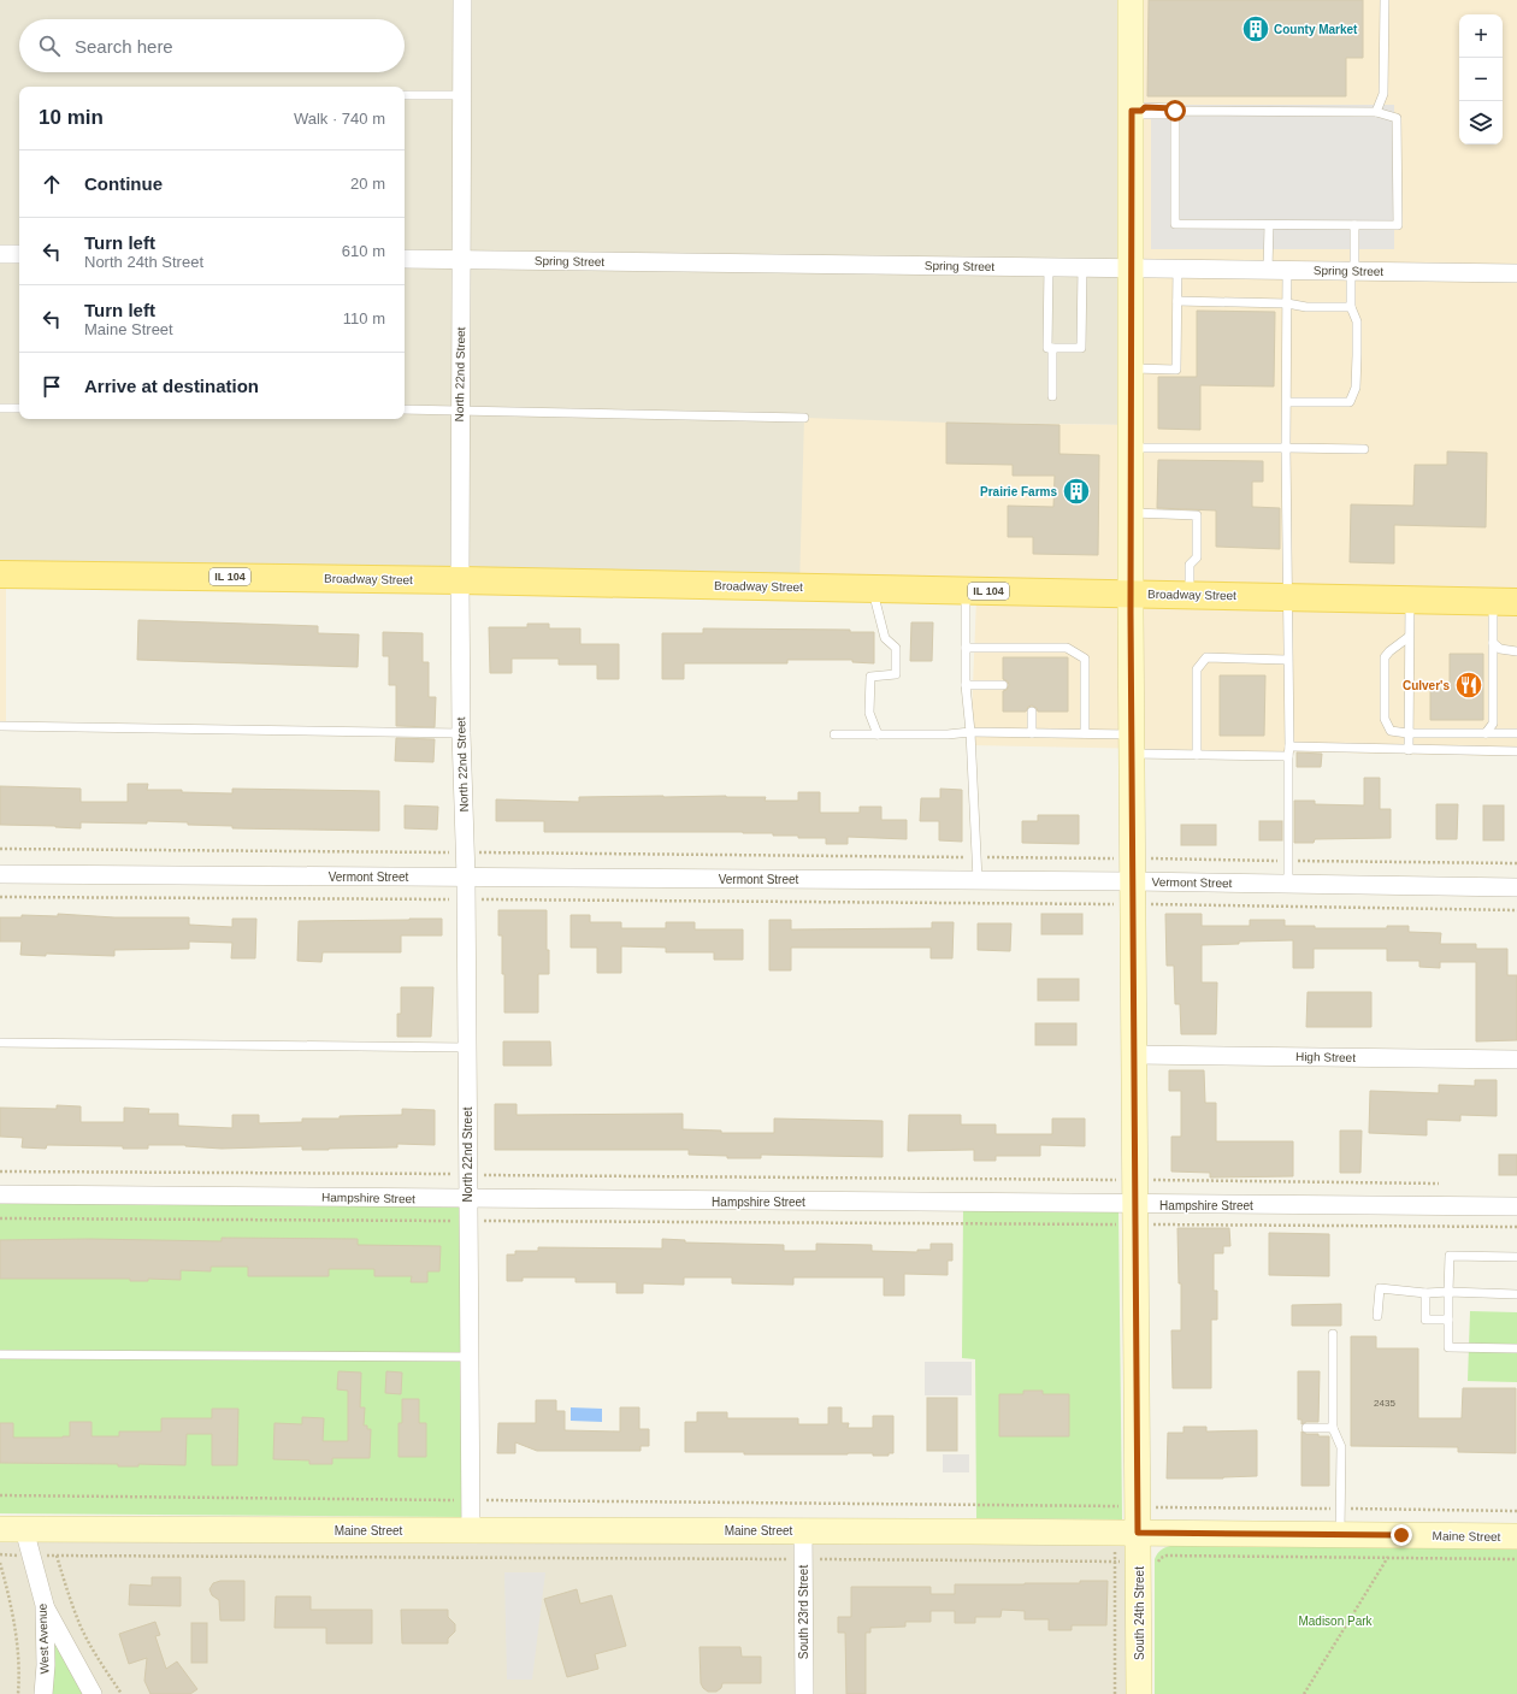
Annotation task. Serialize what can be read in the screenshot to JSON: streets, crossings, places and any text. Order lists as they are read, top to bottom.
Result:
{
  "streets": {
    "main road": [
      "IL 104",
      "Broadway Street",
      "Maine Street",
      "South 24th Street"
    ],
    "street": [
      "Spring Street",
      "North 22nd Street",
      "Vermont Street",
      "High Street",
      "Hampshire Street",
      "South 23rd Street",
      "West Avenue"
    ]
  },
  "crossings": [
    ["Spring Street", "North 22nd Street"],
    ["Spring Street", "South 24th Street"],
    ["North 22nd Street", "Broadway Street"],
    ["North 22nd Street", "Vermont Street"],
    ["North 22nd Street", "Hampshire Street"],
    ["North 22nd Street", "Maine Street"],
    ["Broadway Street", "South 24th Street"],
    ["Vermont Street", "South 24th Street"],
    ["High Street", "South 24th Street"],
    ["Hampshire Street", "South 24th Street"],
    ["Maine Street", "South 23rd Street"],
    ["Maine Street", "South 24th Street"],
    ["Maine Street", "West Avenue"]
  ],
  "parks": ["Madison Park"],
  "places": {
    "building": ["County Market", "Prairie Farms"],
    "restaurant": ["Culver's"]
  },
  "house_numbers": ["2435"],
  "page": {
    "map_buttons": ["+", "−"],
    "search": "Search here",
    "heading": ["10 min", "Walk · 740 m"],
    "list": [
      ["Continue", "20 m"],
      ["Turn left", "North 24th Street", "610 m"],
      ["Turn left", "Maine Street", "110 m"],
      "Arrive at destination"
    ]
  }
}
